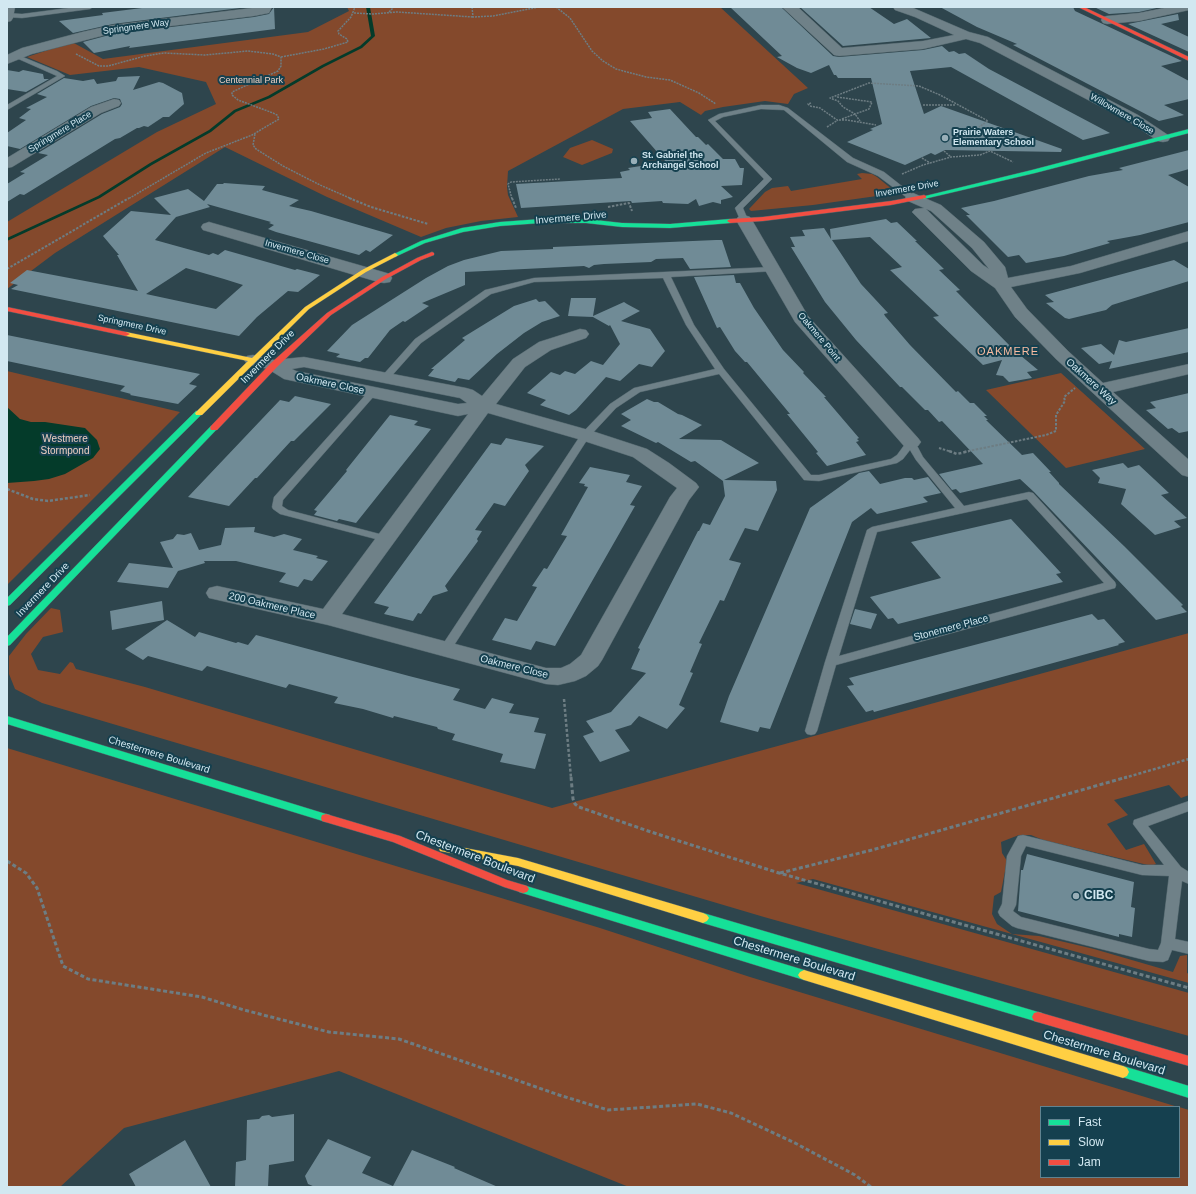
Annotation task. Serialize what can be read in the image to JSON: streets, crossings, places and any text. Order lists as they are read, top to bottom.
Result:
{
  "streets": {
    "street": [
      "Springmere Way",
      "Willowmere Close",
      "Springmere Place",
      "Invermere Drive",
      "Invermere Close",
      "Springmere Drive",
      "Oakmere Point",
      "Oakmere Way",
      "Oakmere Close",
      "200 Oakmere Place",
      "Chestermere Boulevard"
    ],
    "lane": ["Stonemere Place"]
  },
  "crossings": [
    ["Willowmere Close", "Invermere Drive"],
    ["Invermere Drive", "Invermere Close"],
    ["Invermere Drive", "Springmere Drive"],
    ["Invermere Drive", "Oakmere Point"],
    ["Invermere Drive", "Oakmere Way"],
    ["Invermere Drive", "Oakmere Close"],
    ["Oakmere Close", "200 Oakmere Place"]
  ],
  "districts": ["OAKMERE"],
  "parks": ["Centennial Park", "Westmere Stormpond"],
  "places": ["Prairie Waters Elementary School", "St. Gabriel the Archangel School", "CIBC"],
  "legend": ["Fast", "Slow", "Jam"]
}
